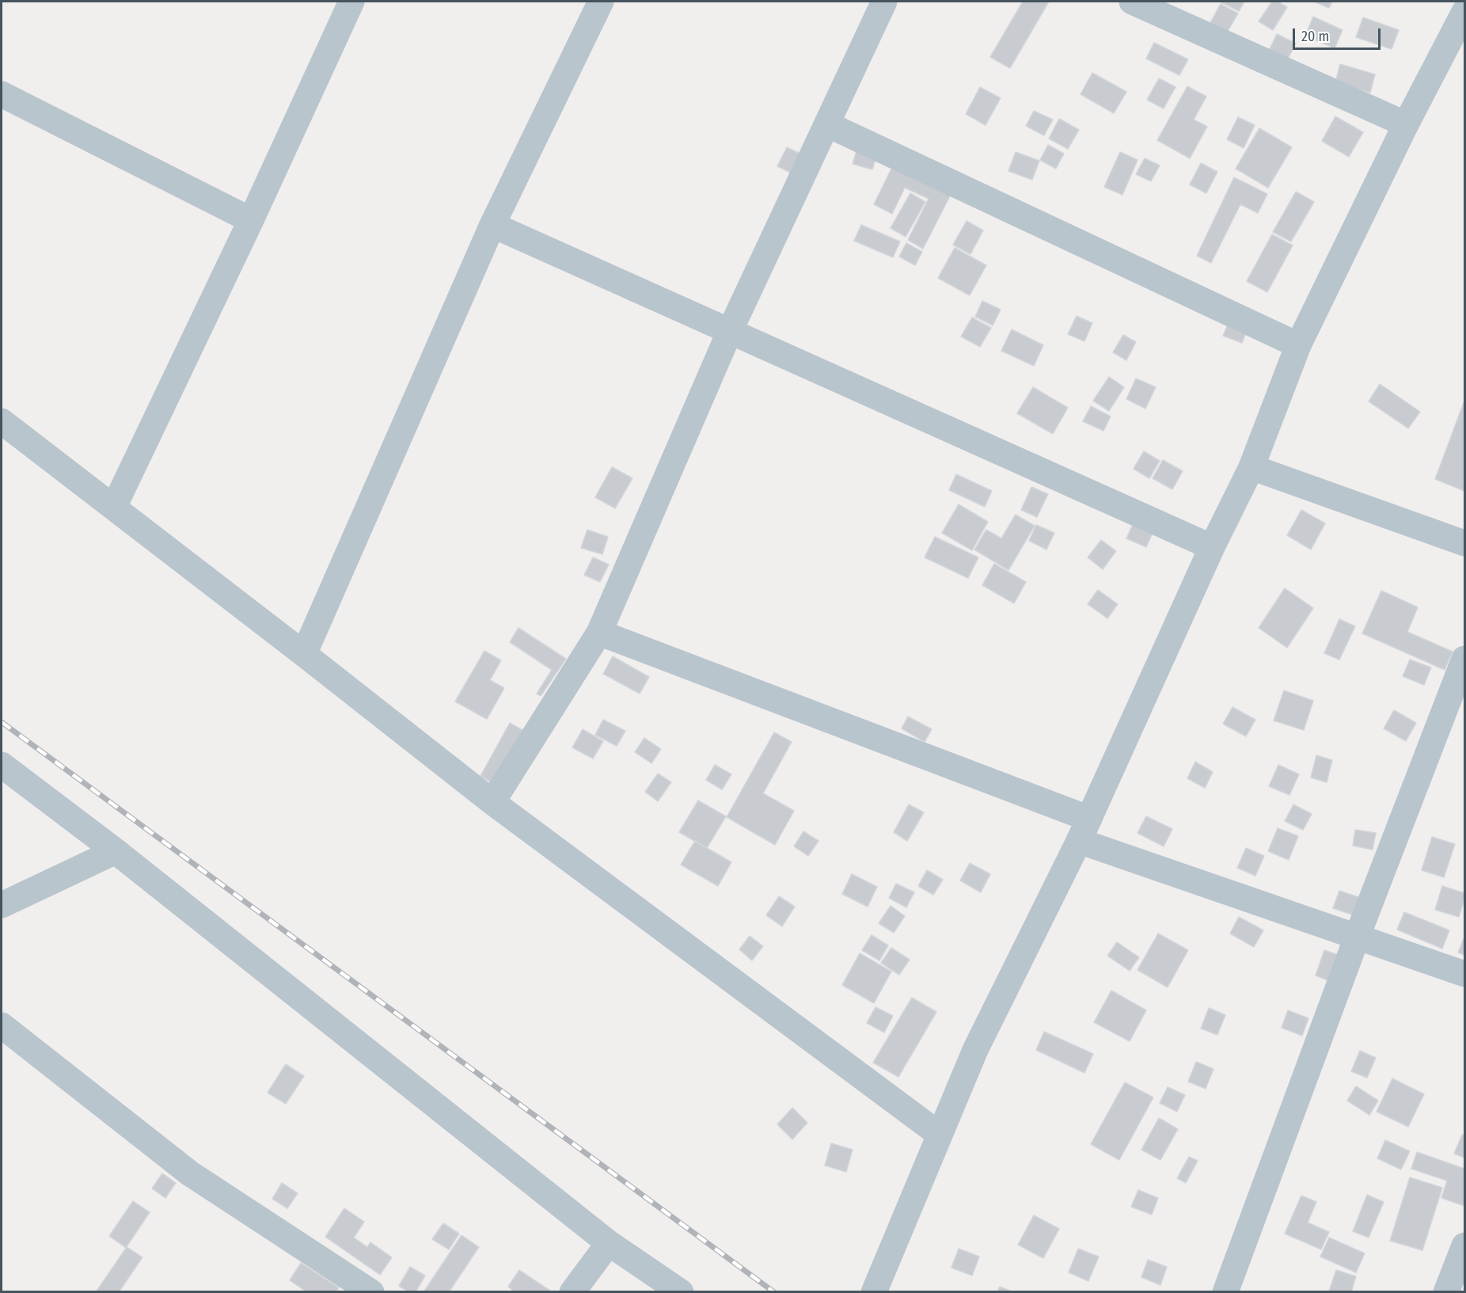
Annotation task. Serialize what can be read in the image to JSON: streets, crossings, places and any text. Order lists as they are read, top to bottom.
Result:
{
  "scale_bar": "20 m"
}
